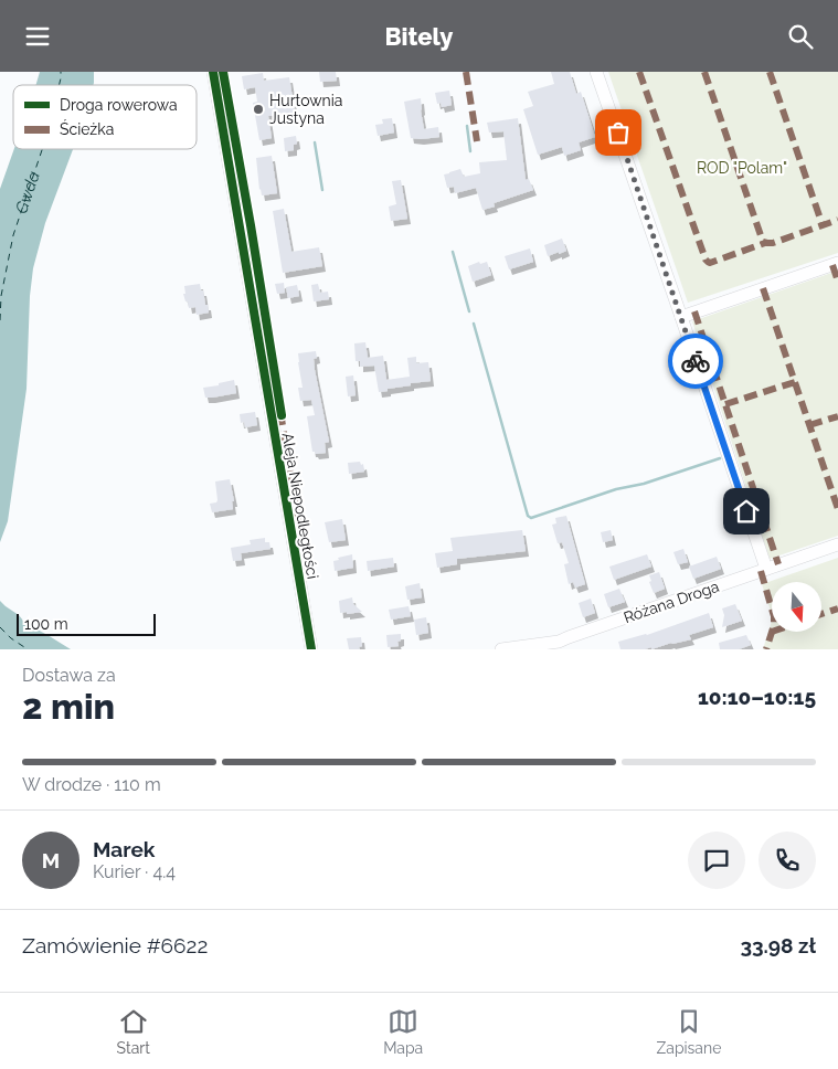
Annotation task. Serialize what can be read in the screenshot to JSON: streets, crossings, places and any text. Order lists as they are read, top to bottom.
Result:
{
  "streets": {
    "street": ["Aleja Niepodległości", "Różana Droga"]
  },
  "water": ["Gwda"],
  "parks": ["ROD \"Polam\""],
  "places": ["Hurtownia Justyna"],
  "legend": ["Droga rowerowa", "Ścieżka"],
  "scale_bar": "100 m",
  "north": "bottom",
  "page": {
    "header": "Bitely",
    "scale": "100 m",
    "heading": ["2 min", "Dostawa za", "10:10–10:15"],
    "panel": [
      "Marek",
      "Kurier · 4.4",
      "Zamówienie #6622",
      "33.98 zł"
    ],
    "bar": "W drodze · 110 m",
    "round": "M",
    "tabs": ["Start", "Mapa", "Zapisane"]
  }
}
